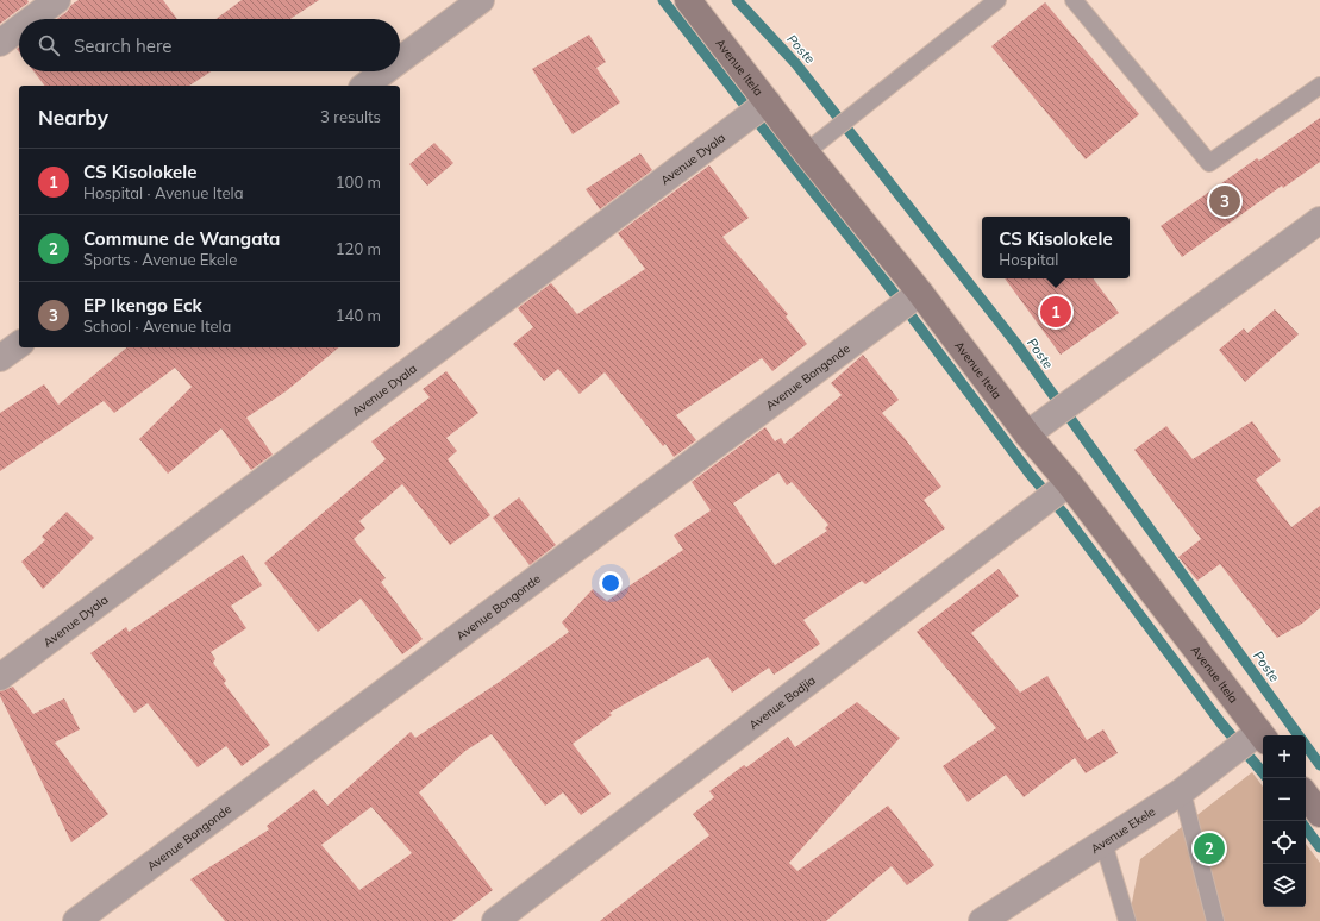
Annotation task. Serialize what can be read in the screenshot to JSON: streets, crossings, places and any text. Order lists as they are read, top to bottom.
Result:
{
  "streets": {
    "street": [
      "Avenue Itela",
      "Avenue Dyala",
      "Avenue Bongonde",
      "Avenue Bodjia",
      "Avenue Ekele"
    ]
  },
  "crossings": [
    ["Avenue Itela", "Avenue Dyala"],
    ["Avenue Itela", "Avenue Bongonde"],
    ["Avenue Itela", "Avenue Bodjia"],
    ["Avenue Itela", "Avenue Ekele"]
  ],
  "water": ["Poste"],
  "page": {
    "search": "Search here",
    "heading": ["Nearby", "3 results"],
    "list": [
      {
        "mark": "1",
        "name": "CS Kisolokele",
        "note": "Hospital · Avenue Itela",
        "value": "100 m"
      },
      {
        "mark": "2",
        "name": "Commune de Wangata",
        "note": "Sports · Avenue Ekele",
        "value": "120 m"
      },
      {
        "mark": "3",
        "name": "EP Ikengo Eck",
        "note": "School · Avenue Itela",
        "value": "140 m"
      }
    ],
    "pins": ["3", "1", "2"],
    "popup": ["CS Kisolokele", "Hospital"],
    "map_buttons": ["+", "−"]
  }
}
